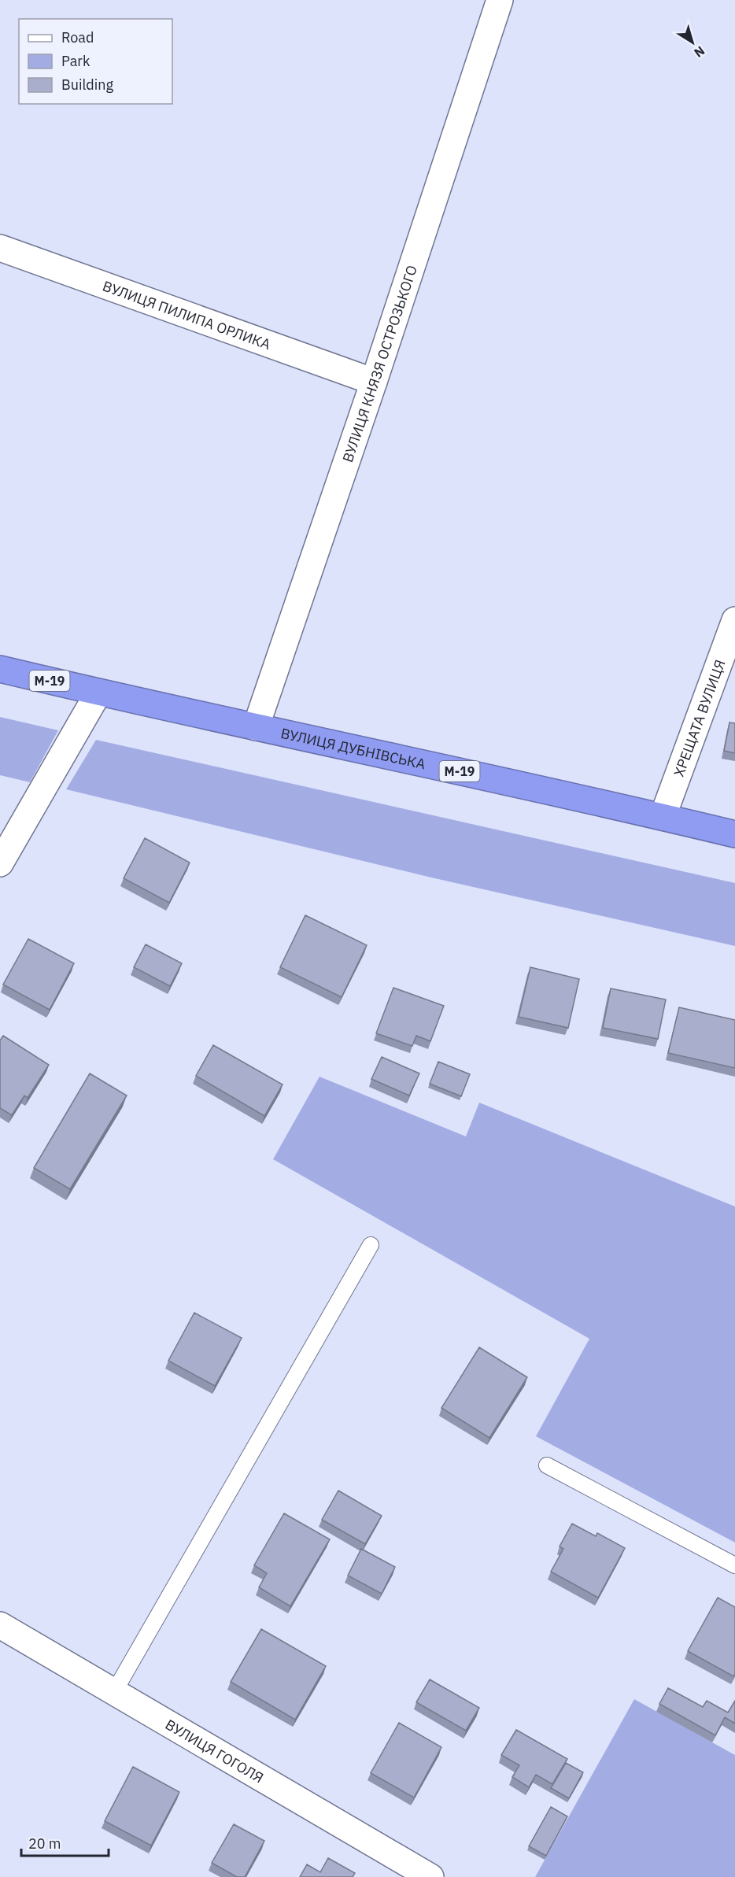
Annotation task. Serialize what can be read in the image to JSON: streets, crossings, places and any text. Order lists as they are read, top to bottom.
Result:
{
  "streets": {
    "highway": ["М-19", "ВУЛИЦЯ ДУБНІВСЬКА"],
    "street": [
      "ВУЛИЦЯ ПИЛИПА ОРЛИКА",
      "ВУЛИЦЯ КНЯЗЯ ОСТРОЗЬКОГО",
      "ХРЕЩАТА ВУЛИЦЯ",
      "ВУЛИЦЯ ГОГОЛЯ"
    ]
  },
  "crossings": [
    ["ВУЛИЦЯ ПИЛИПА ОРЛИКА", "ВУЛИЦЯ КНЯЗЯ ОСТРОЗЬКОГО"],
    ["ВУЛИЦЯ КНЯЗЯ ОСТРОЗЬКОГО", "ВУЛИЦЯ ДУБНІВСЬКА"],
    ["ХРЕЩАТА ВУЛИЦЯ", "ВУЛИЦЯ ДУБНІВСЬКА"]
  ],
  "legend": ["Road", "Park", "Building"],
  "scale_bar": "20 m",
  "north": "bottom right"
}
